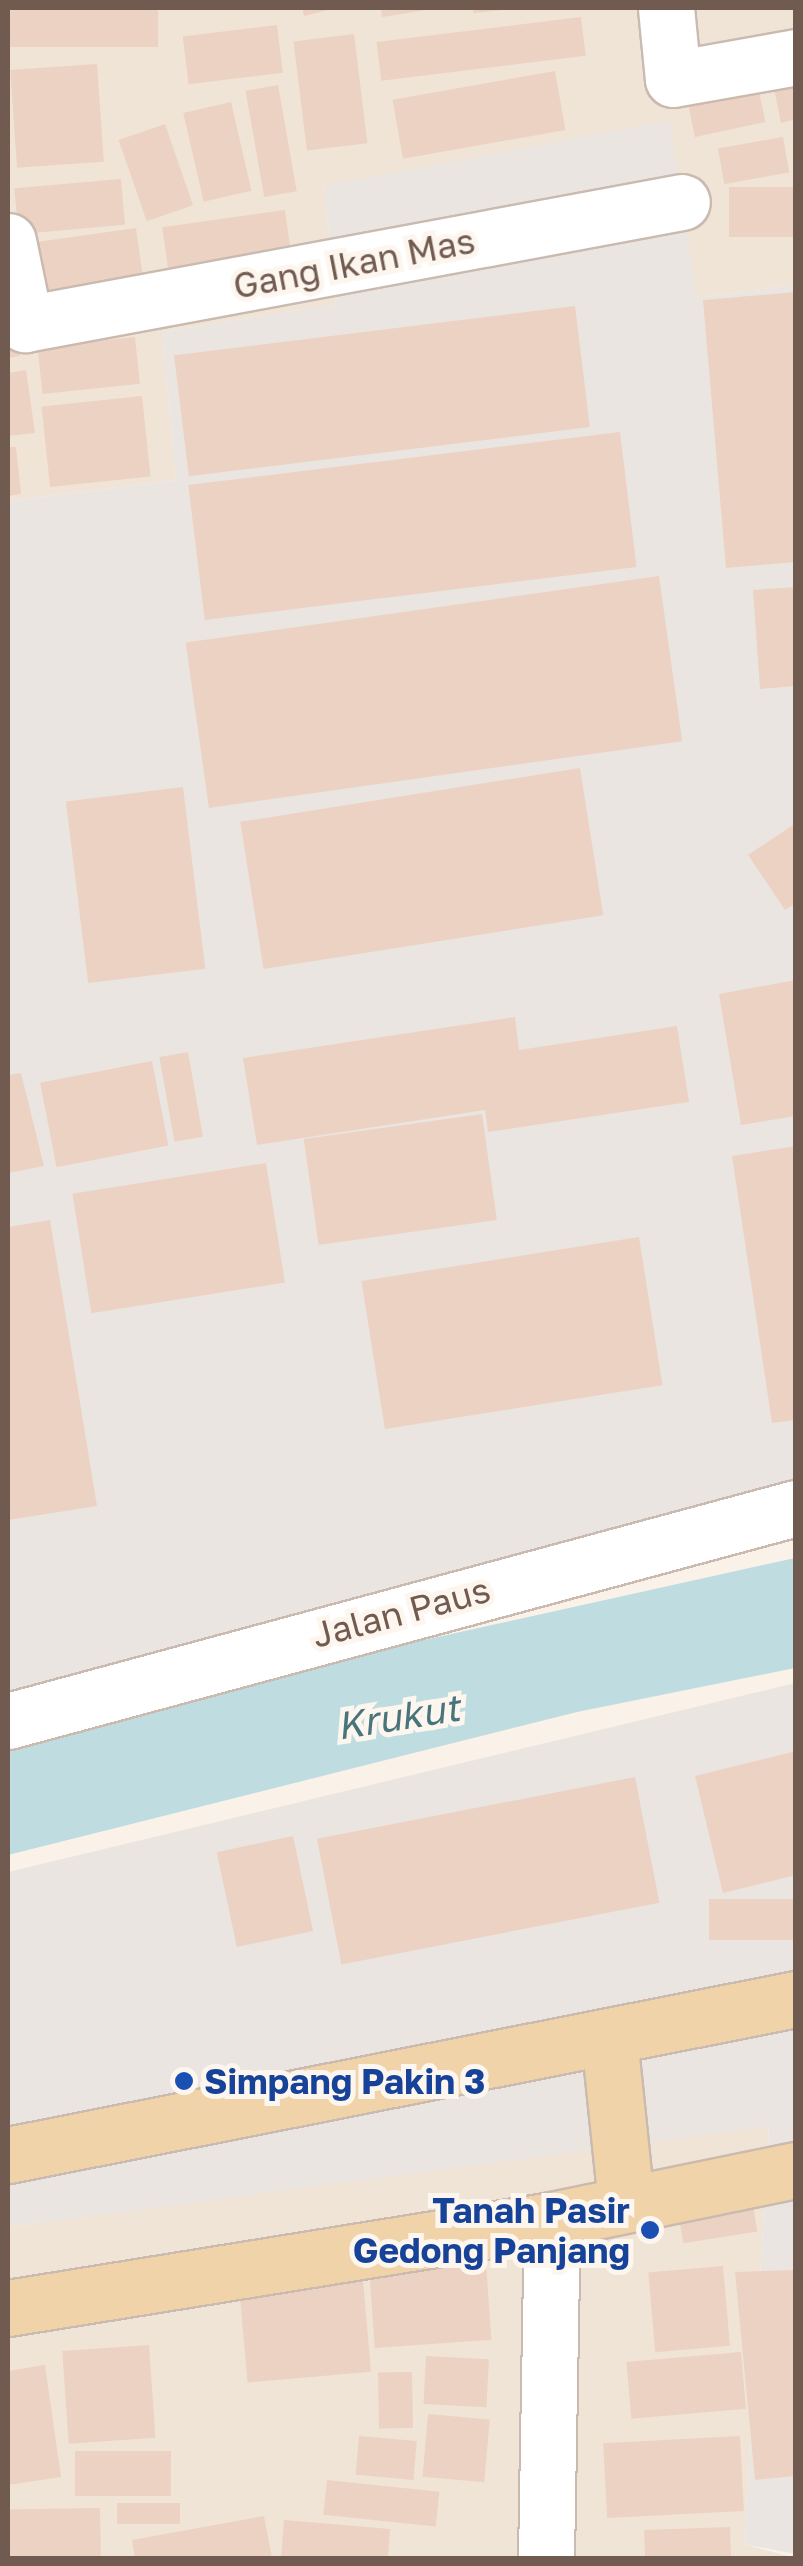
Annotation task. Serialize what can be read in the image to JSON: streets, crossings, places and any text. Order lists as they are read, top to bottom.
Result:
{
  "streets": {
    "street": ["Gang Ikan Mas", "Jalan Paus"]
  },
  "water": ["Krukut"],
  "places": ["Simpang Pakin 3", "Tanah Pasir Gedong Panjang"]
}
